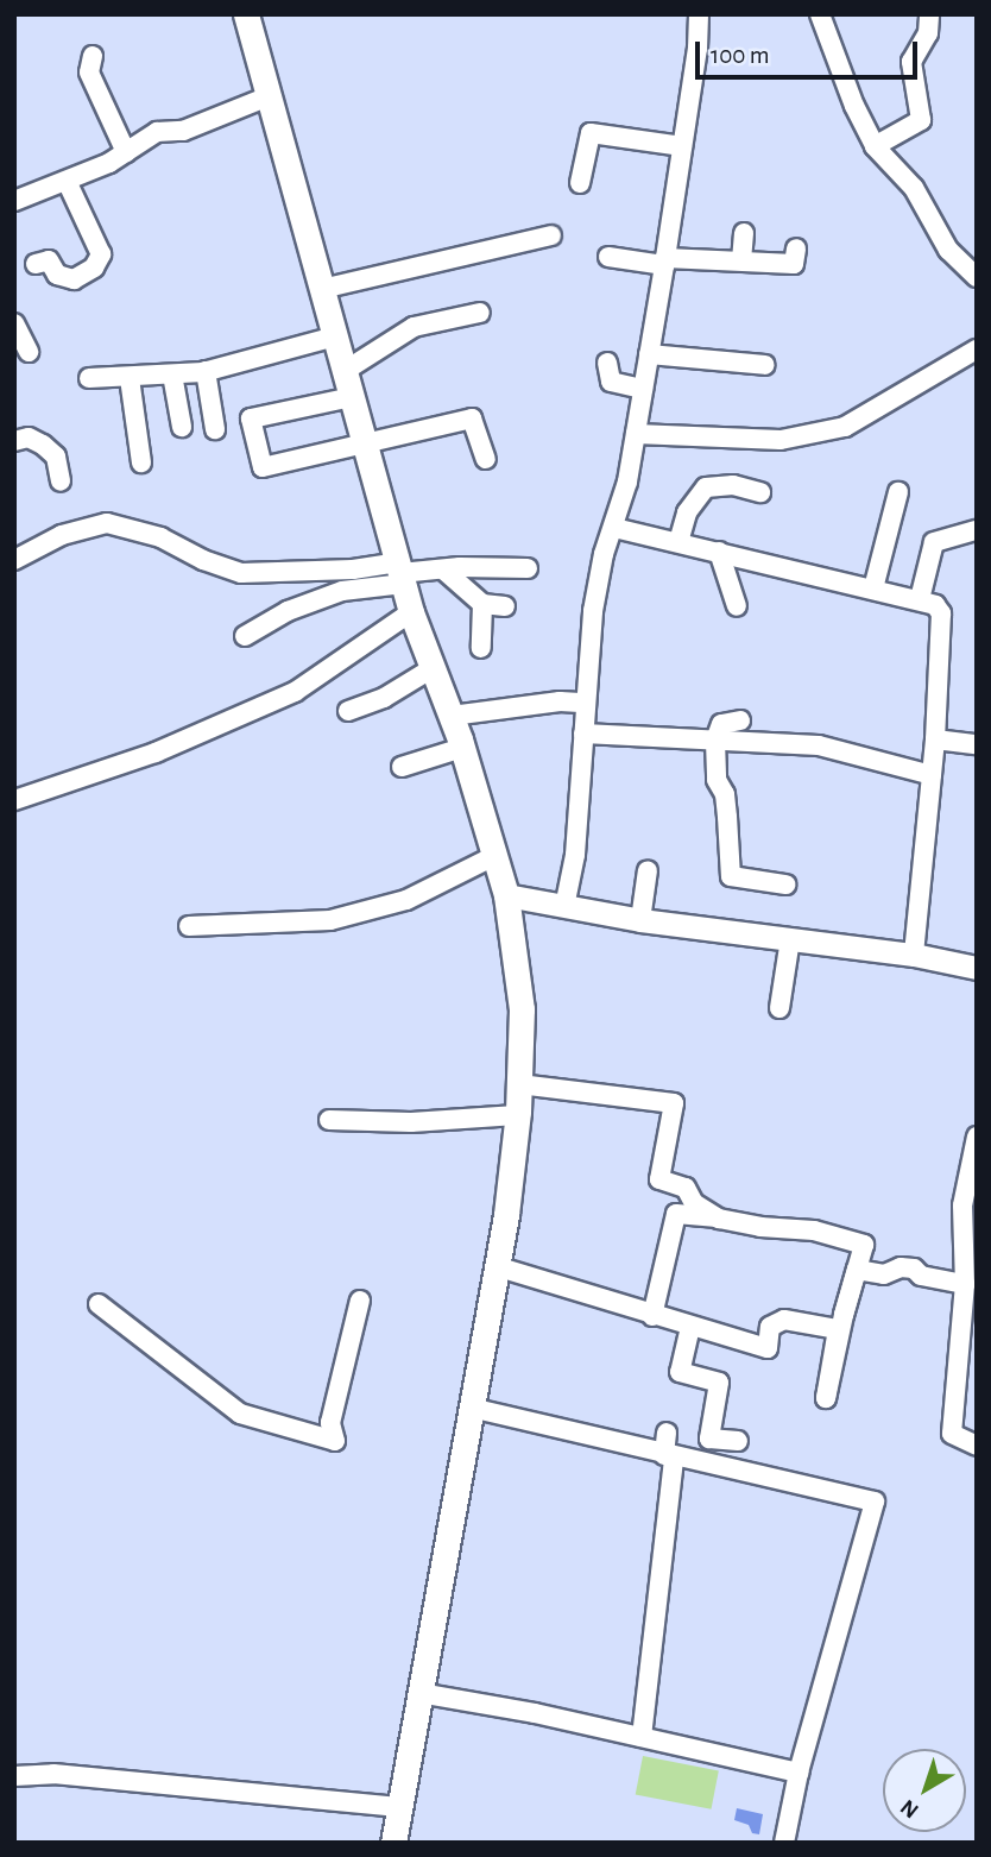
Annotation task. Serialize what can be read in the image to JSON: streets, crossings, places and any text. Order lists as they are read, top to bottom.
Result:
{
  "scale_bar": "100 m",
  "north": "bottom left"
}
